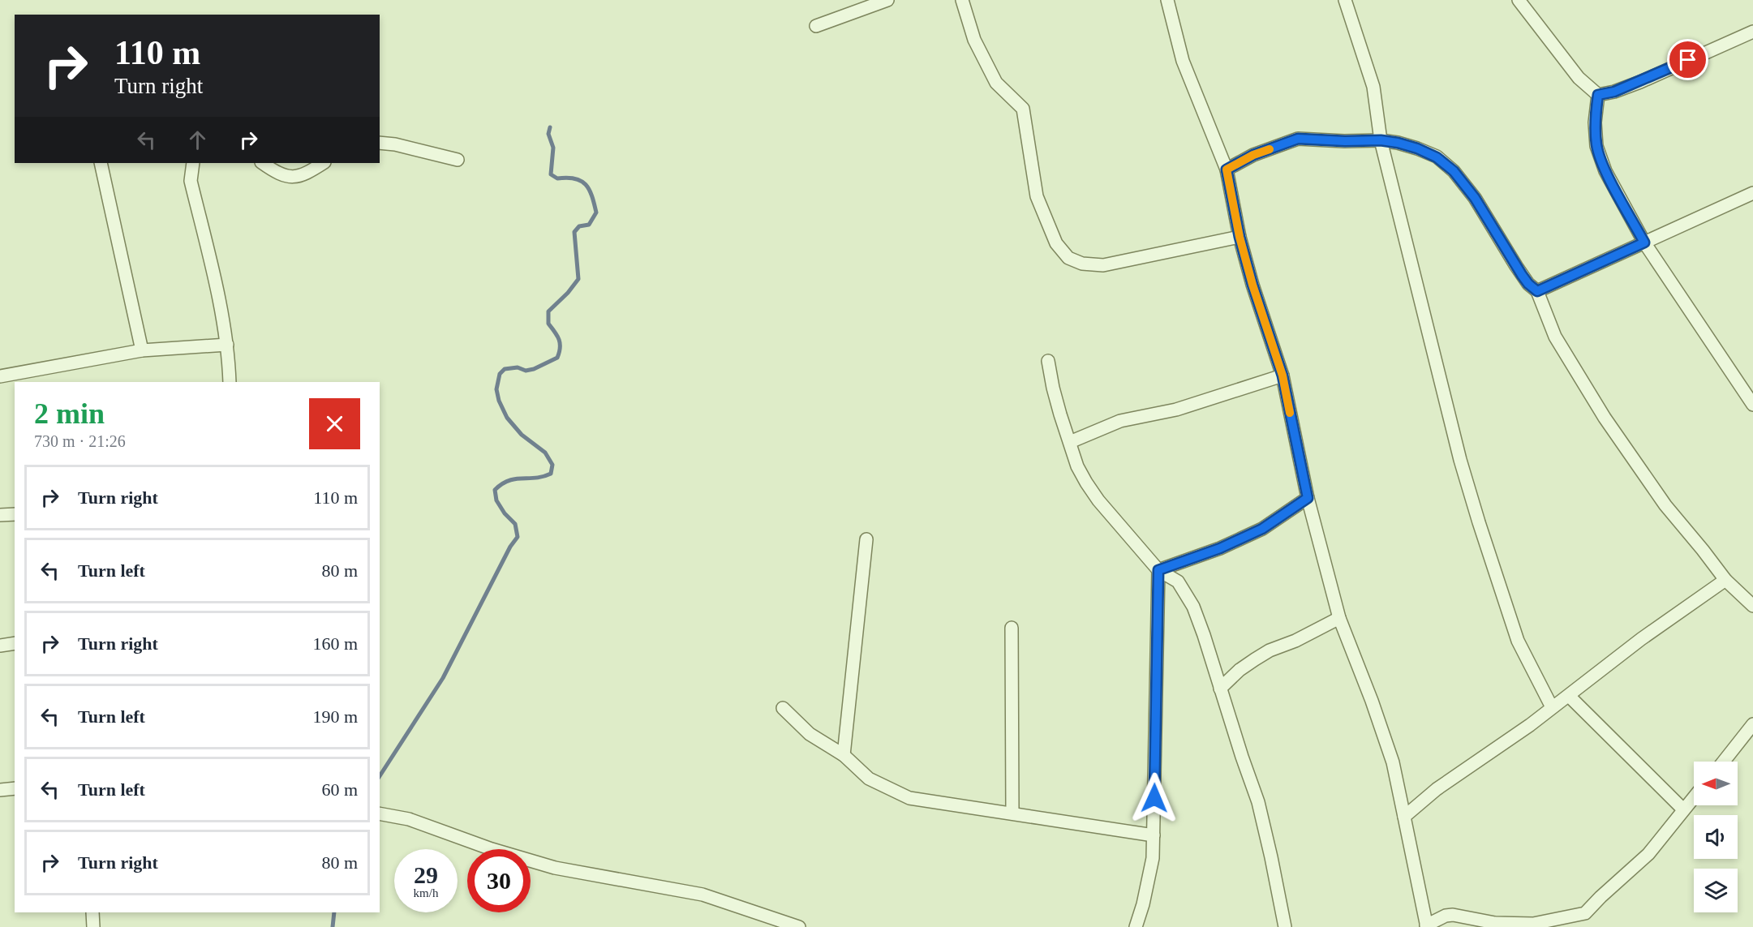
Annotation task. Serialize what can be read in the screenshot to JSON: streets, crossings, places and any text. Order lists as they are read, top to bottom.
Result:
{
  "north": "left",
  "page": {
    "turn": ["110 m", "Turn right"],
    "heading": ["2 min", "730 m · 21:26"],
    "list": [
      {
        "name": "Turn right",
        "value": "110 m"
      },
      {
        "name": "Turn left",
        "value": "80 m"
      },
      {
        "name": "Turn right",
        "value": "160 m"
      },
      {
        "name": "Turn left",
        "value": "190 m"
      },
      {
        "name": "Turn left",
        "value": "60 m"
      },
      {
        "name": "Turn right",
        "value": "80 m"
      }
    ],
    "speed": "29 km/h",
    "limit": "30"
  }
}
